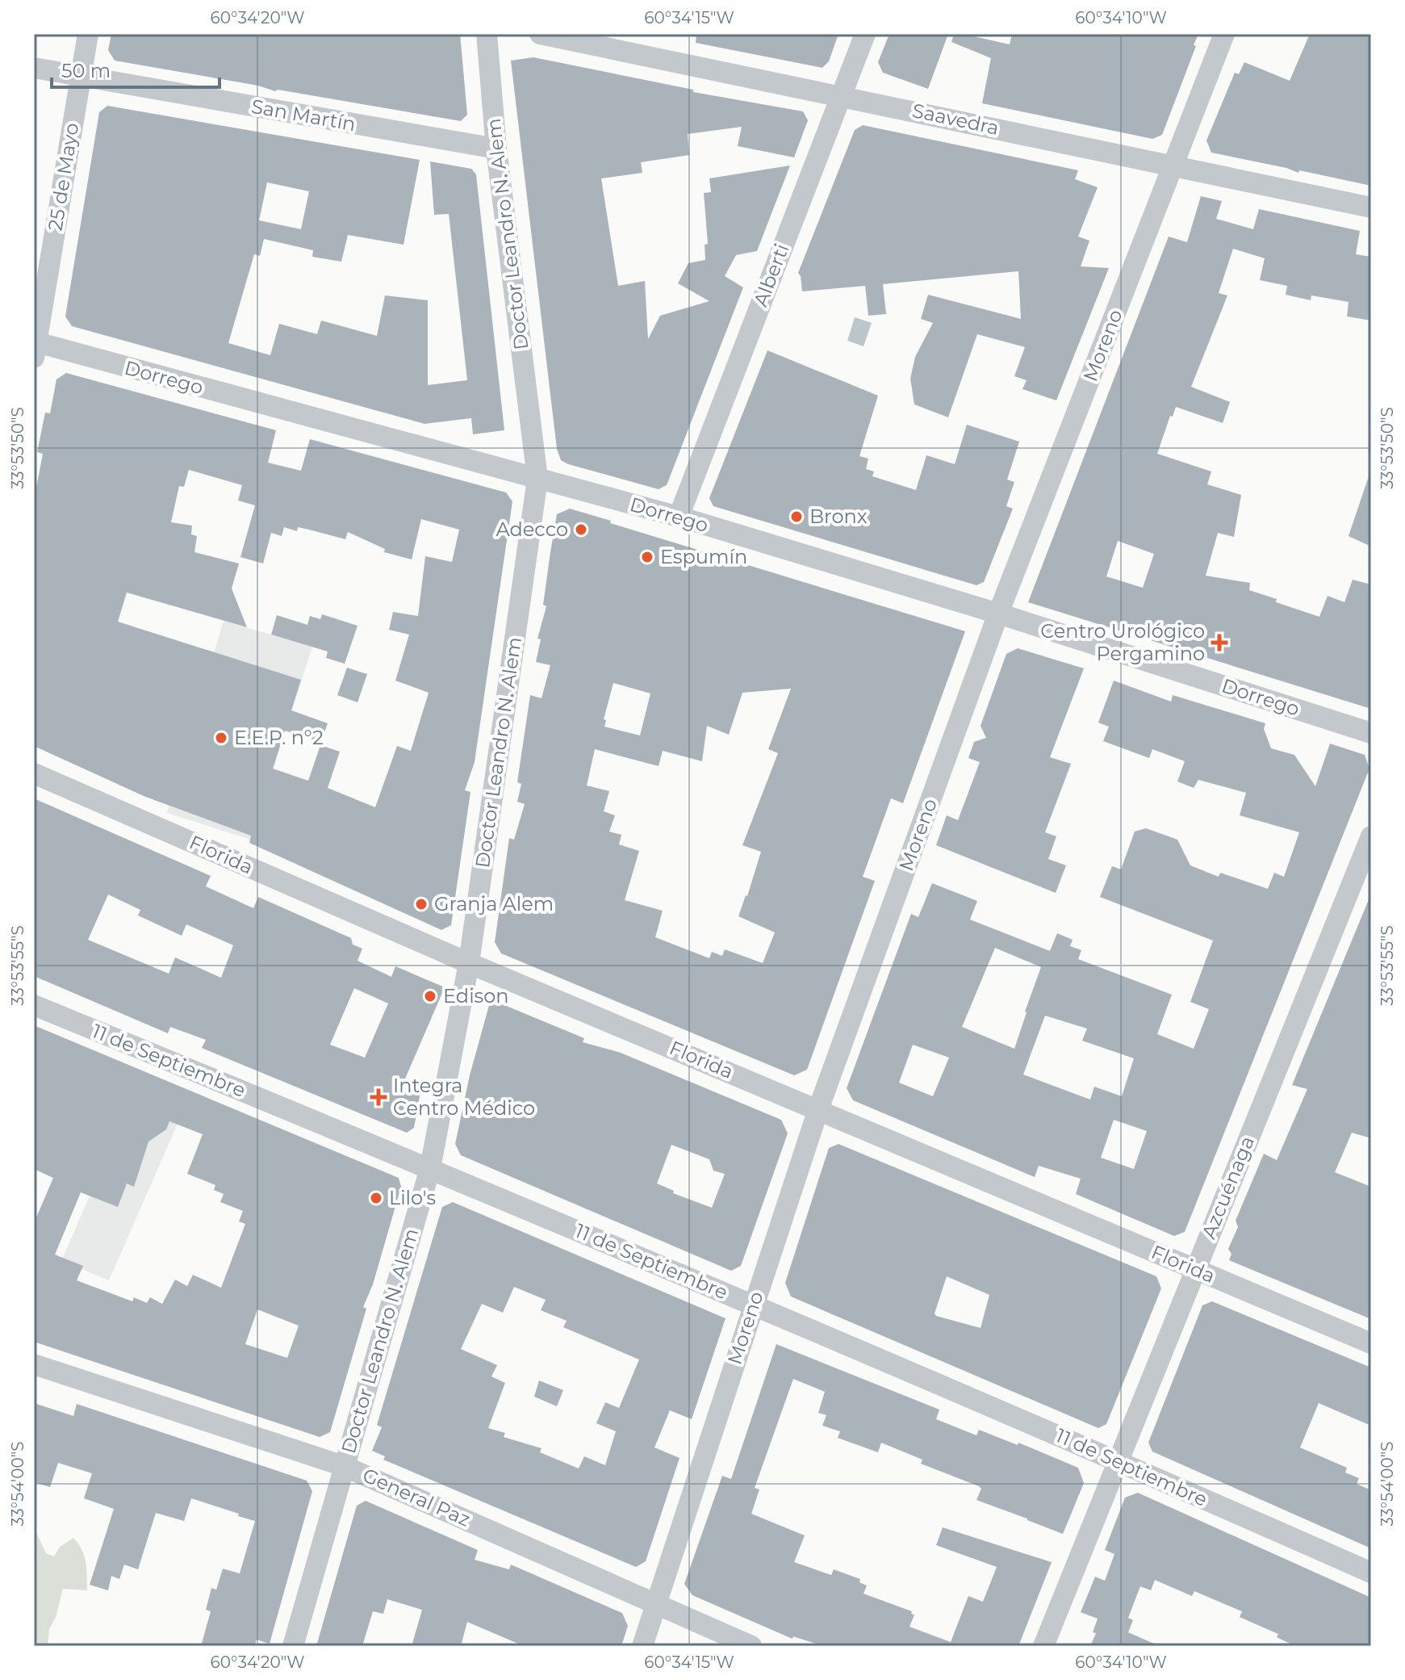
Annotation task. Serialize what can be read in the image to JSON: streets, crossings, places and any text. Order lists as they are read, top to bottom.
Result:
{
  "streets": {
    "street": [
      "San Martín",
      "Saavedra",
      "25 de Mayo",
      "Doctor Leandro N. Alem",
      "Alberti",
      "Moreno",
      "Dorrego",
      "Florida",
      "11 de Septiembre",
      "Azcuénaga",
      "General Paz"
    ]
  },
  "crossings": [
    ["San Martín", "25 de Mayo"],
    ["San Martín", "Doctor Leandro N. Alem"],
    ["Saavedra", "Alberti"],
    ["Saavedra", "Moreno"],
    ["25 de Mayo", "Dorrego"],
    ["Doctor Leandro N. Alem", "Dorrego"],
    ["Doctor Leandro N. Alem", "Florida"],
    ["Doctor Leandro N. Alem", "11 de Septiembre"],
    ["Doctor Leandro N. Alem", "General Paz"],
    ["Alberti", "Dorrego"],
    ["Moreno", "Dorrego"],
    ["Moreno", "Florida"],
    ["Moreno", "11 de Septiembre"],
    ["Moreno", "General Paz"],
    ["Florida", "Azcuénaga"],
    ["11 de Septiembre", "Azcuénaga"]
  ],
  "places": {
    "other": [
      "Bronx",
      "Adecco",
      "Espumín",
      "E.E.P. n°2",
      "Granja Alem",
      "Edison",
      "Lilo's"
    ],
    "health": ["Centro Urológico Pergamino", "Integra Centro Médico"]
  },
  "scale_bar": "50 m",
  "coordinates": [
    "60°34'20\"W",
    "60°34'15\"W",
    "60°34'10\"W",
    "33°53'50\"S",
    "33°53'55\"S",
    "33°54'00\"S"
  ]
}
